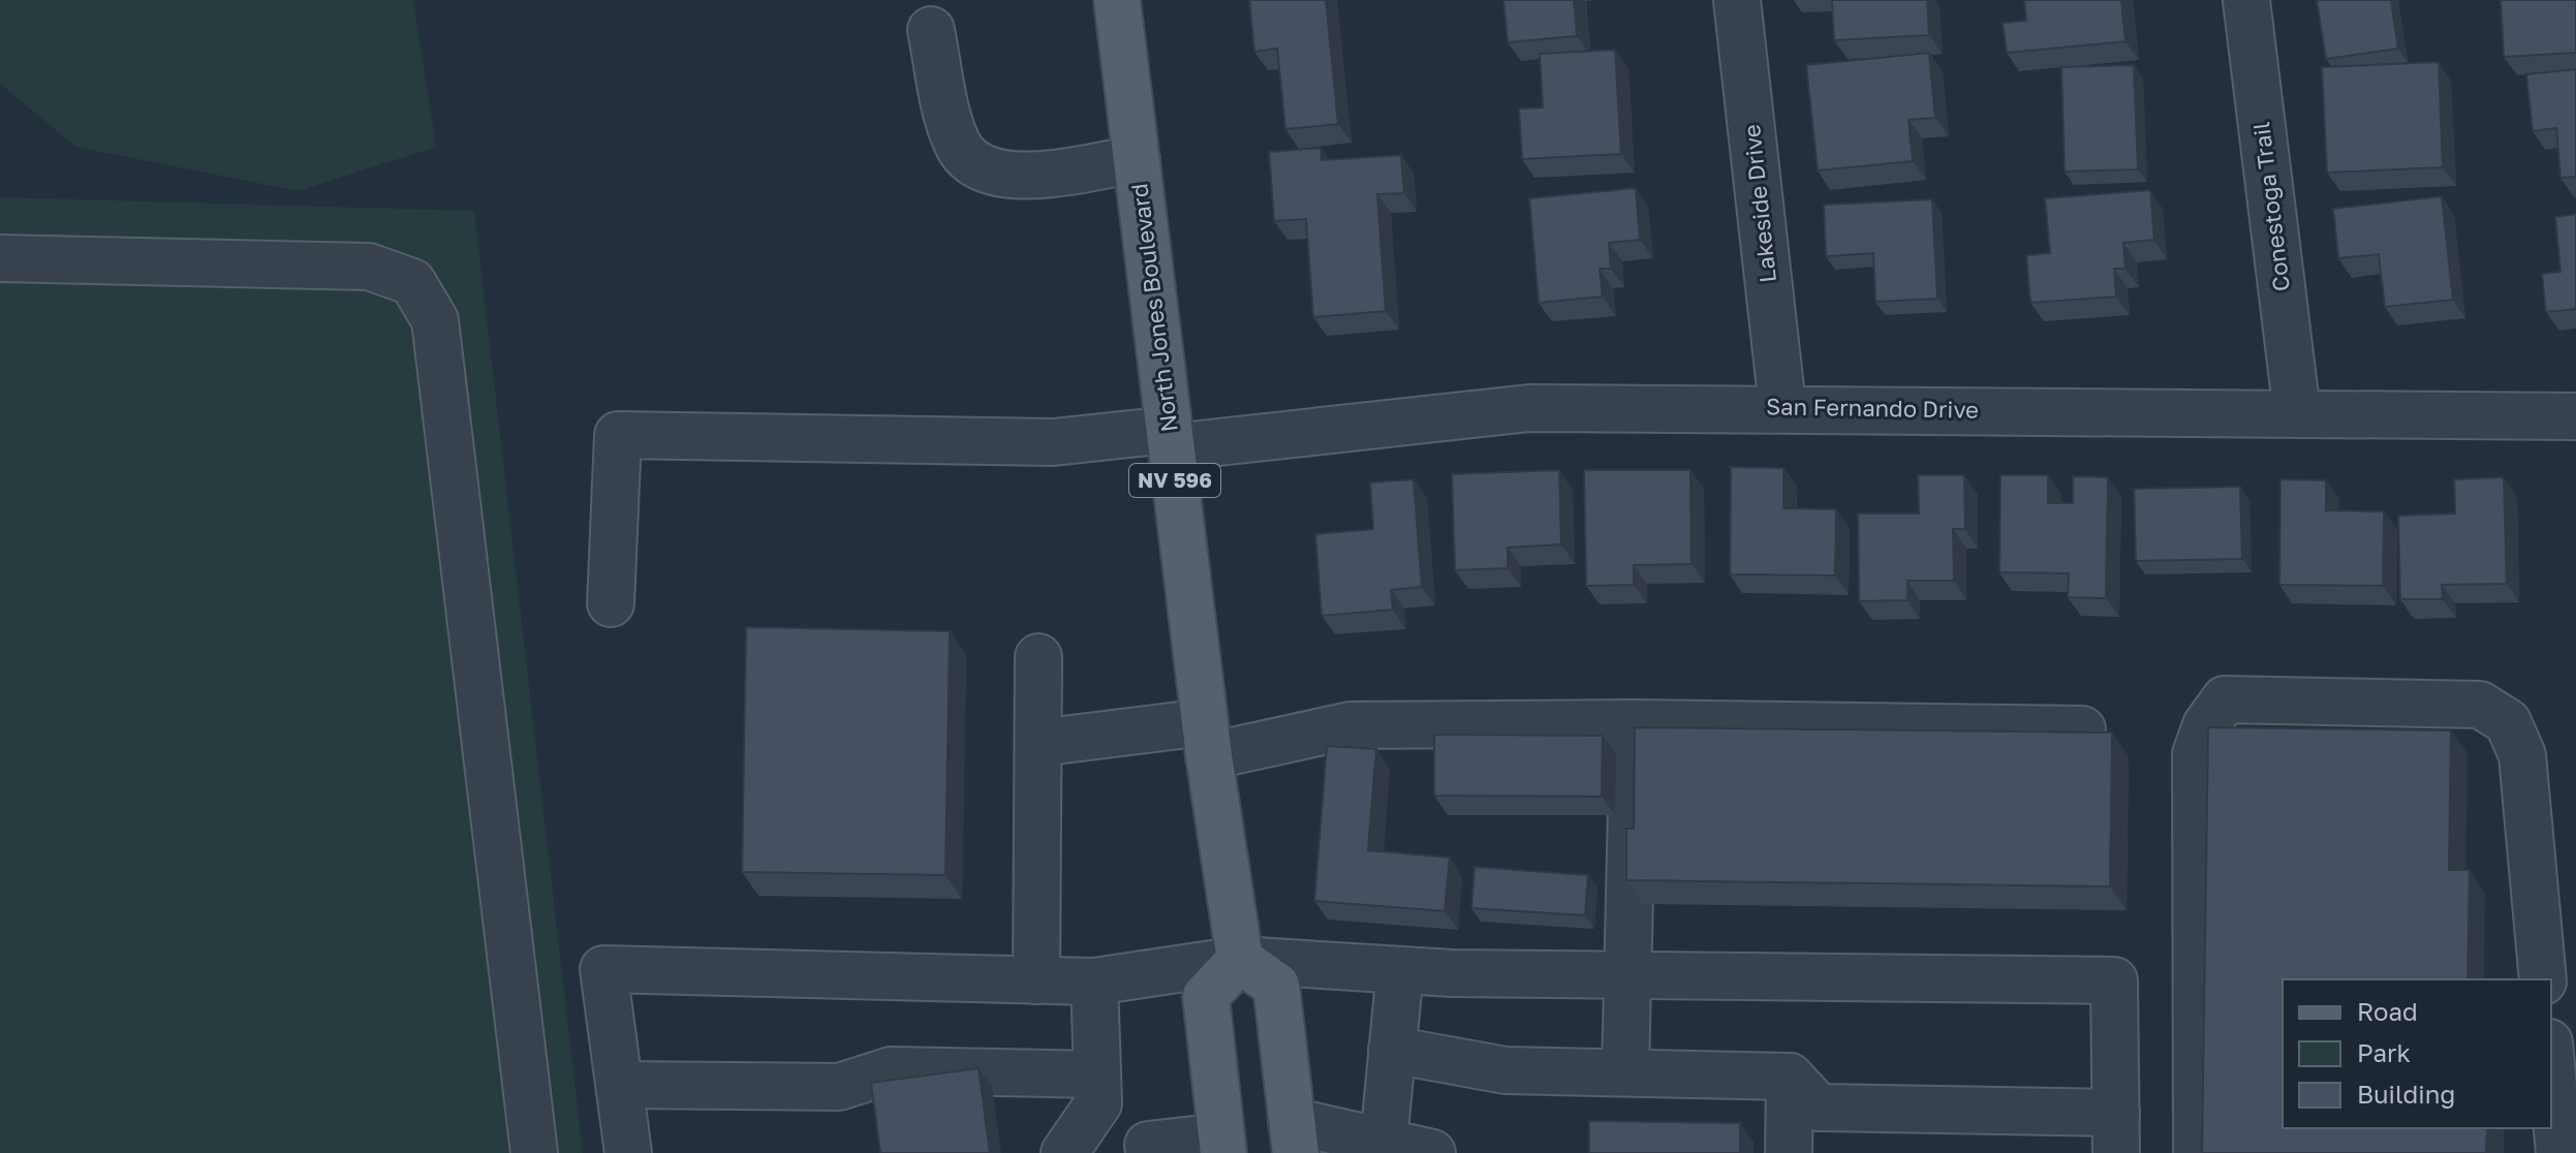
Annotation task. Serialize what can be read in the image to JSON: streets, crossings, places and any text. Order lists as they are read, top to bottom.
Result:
{
  "streets": {
    "main road": ["North Jones Boulevard", "NV 596"],
    "street": ["Lakeside Drive", "Conestoga Trail", "San Fernando Drive"]
  },
  "crossings": [
    ["Lakeside Drive", "San Fernando Drive"],
    ["Conestoga Trail", "San Fernando Drive"],
    ["North Jones Boulevard", "San Fernando Drive"]
  ],
  "legend": ["Road", "Park", "Building"]
}
